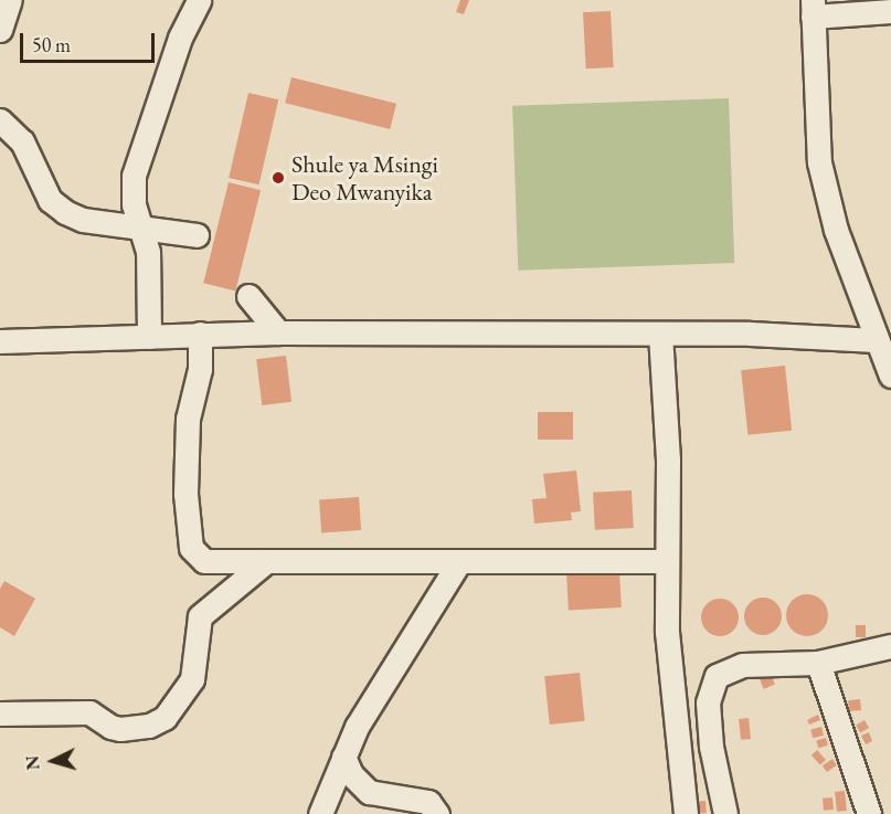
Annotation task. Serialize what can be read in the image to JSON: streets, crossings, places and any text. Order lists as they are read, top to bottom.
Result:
{
  "places": ["Shule ya Msingi Deo Mwanyika"],
  "scale_bar": "50 m",
  "north": "left"
}
